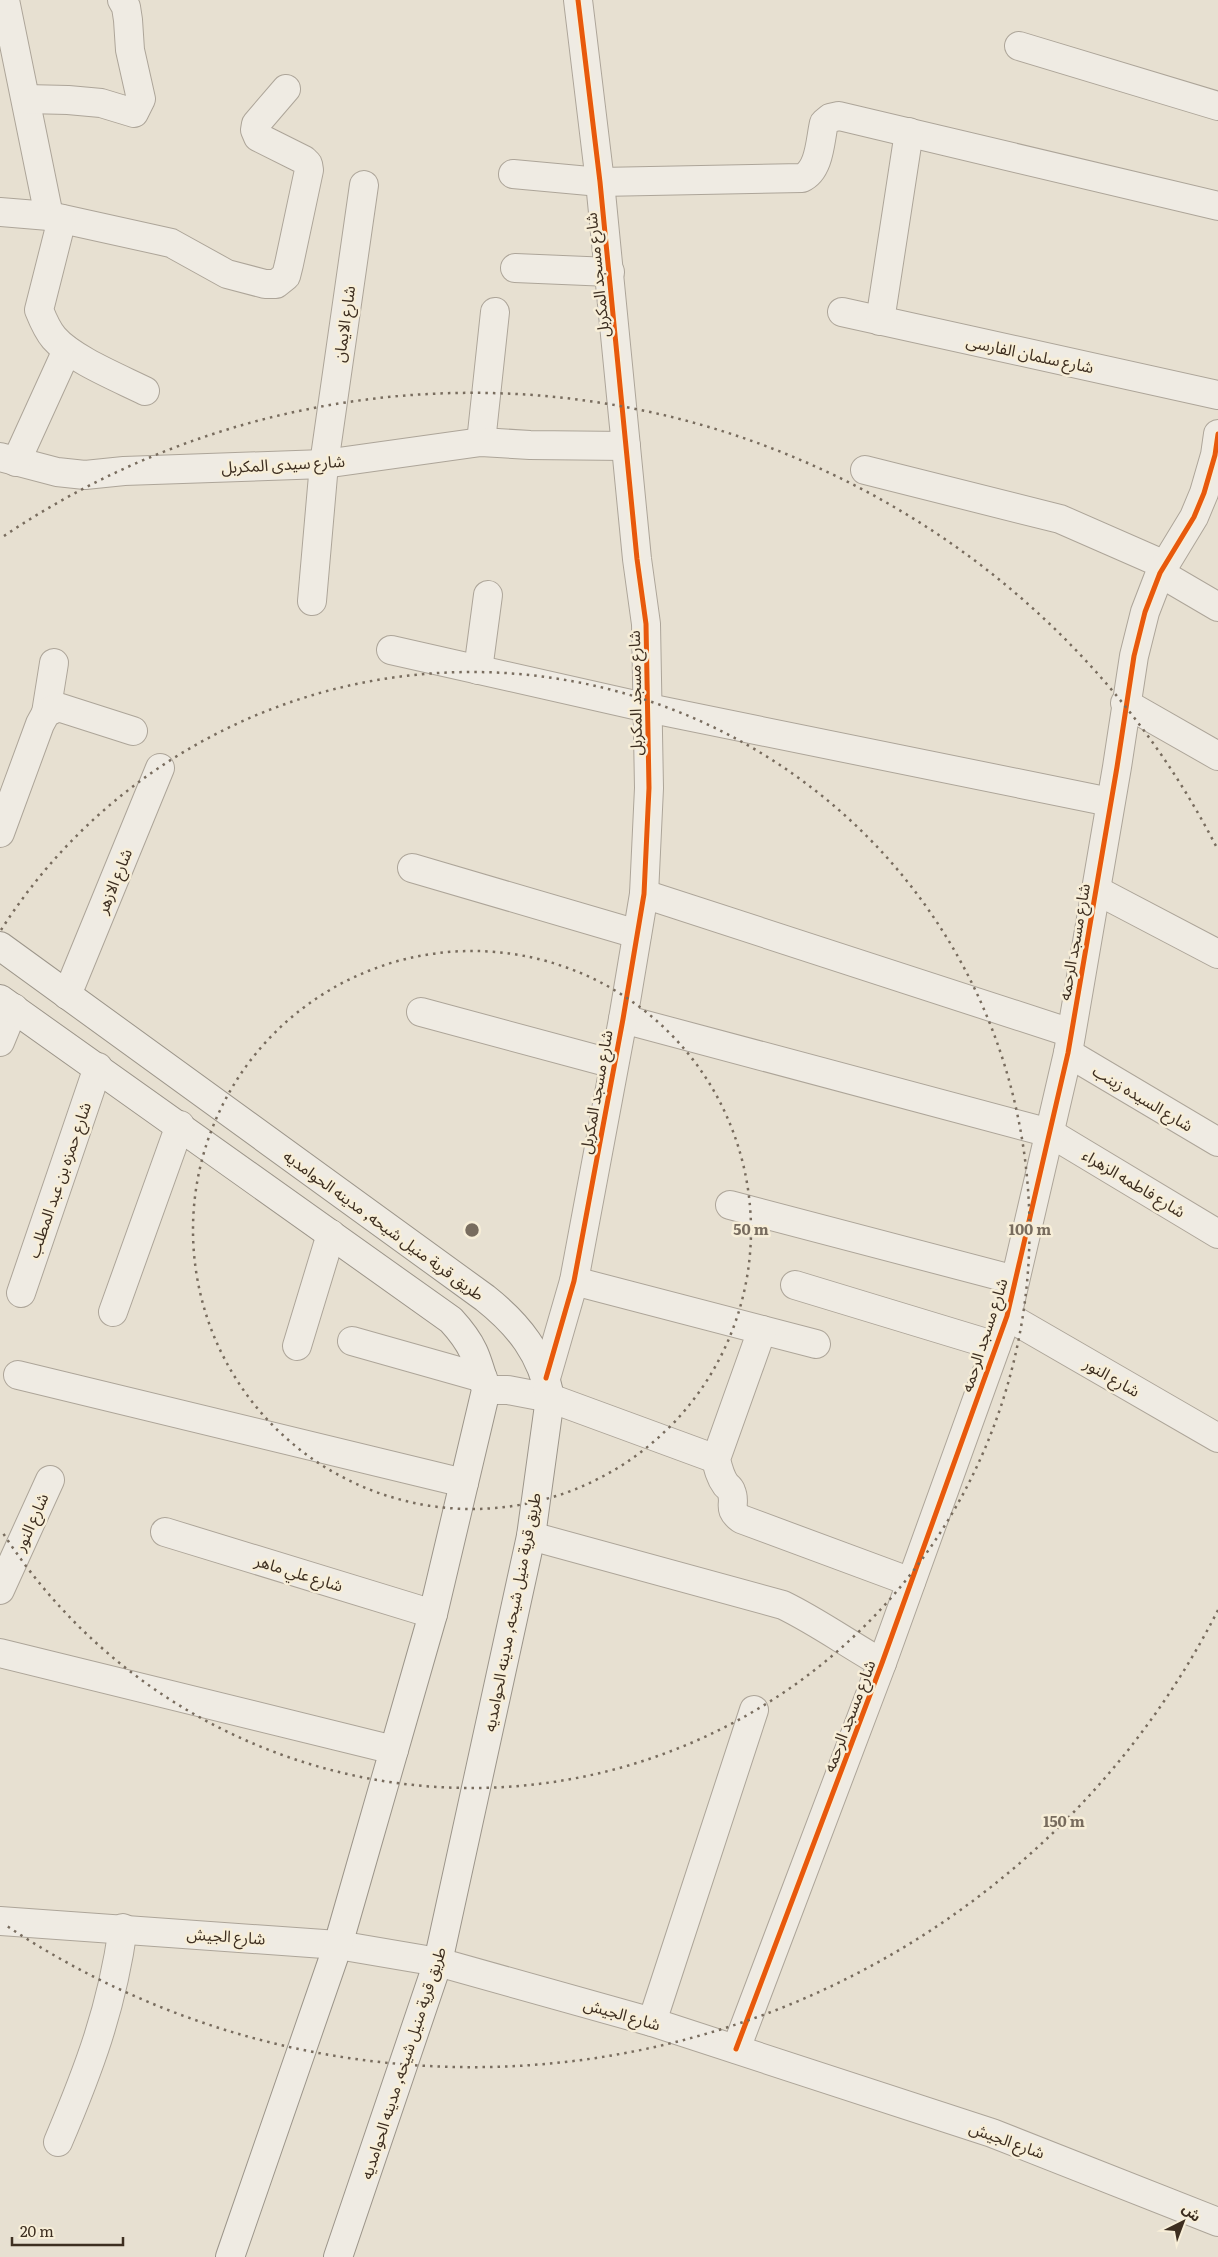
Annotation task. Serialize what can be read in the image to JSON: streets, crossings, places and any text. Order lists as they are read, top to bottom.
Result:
{
  "streets": {
    "street": [
      "شارع مسجد المكربل",
      "شارع الايمان",
      "شارع سلمان الفارسى",
      "شارع سيدى المكربل",
      "شارع الازهر",
      "شارع مسجد الرحمه",
      "شارع السيده زينب",
      "شارع حمزه بن عبد المطلب",
      "شارع فاطمه الزهراء",
      "طريق قرية منيل شيحه, مدينه الحوامديه",
      "شارع النور",
      "شارع علي ماهر",
      "شارع الجيش"
    ]
  },
  "crossings": [
    ["شارع مسجد المكربل", "شارع سيدى المكربل"],
    ["شارع مسجد المكربل", "شارع السيده زينب"],
    ["شارع مسجد المكربل", "شارع فاطمه الزهراء"],
    ["شارع مسجد المكربل", "طريق قرية منيل شيحه, مدينه الحوامديه"],
    ["شارع الايمان", "شارع سيدى المكربل"],
    ["شارع الازهر", "طريق قرية منيل شيحه, مدينه الحوامديه"],
    ["شارع مسجد الرحمه", "شارع السيده زينب"],
    ["شارع مسجد الرحمه", "شارع فاطمه الزهراء"],
    ["شارع مسجد الرحمه", "شارع النور"],
    ["شارع مسجد الرحمه", "شارع الجيش"],
    ["شارع حمزه بن عبد المطلب", "طريق قرية منيل شيحه, مدينه الحوامديه"],
    ["طريق قرية منيل شيحه, مدينه الحوامديه", "شارع علي ماهر"],
    ["طريق قرية منيل شيحه, مدينه الحوامديه", "شارع الجيش"]
  ],
  "scale_bar": "20 m",
  "north": "top right",
  "rings": ["50 m", "100 m", "150 m"]
}
